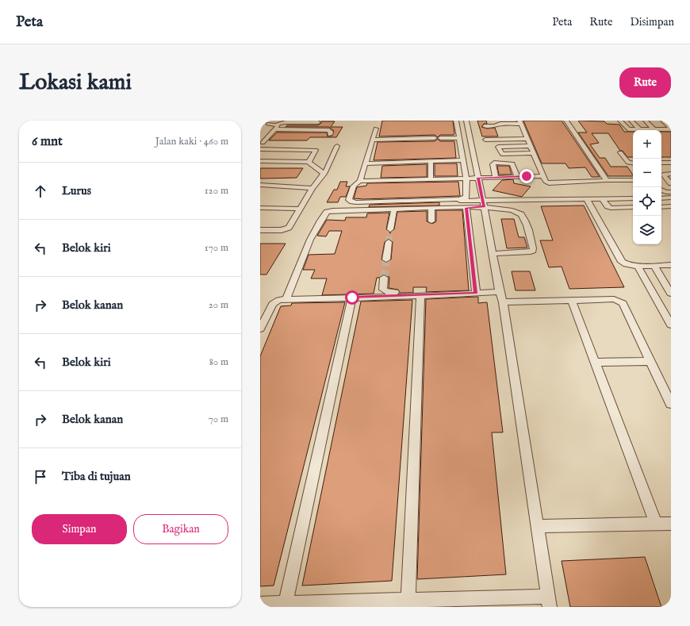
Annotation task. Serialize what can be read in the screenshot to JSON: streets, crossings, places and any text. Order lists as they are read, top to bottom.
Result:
{
  "page": {
    "header": "Peta",
    "nav": ["Peta", "Rute", "Disimpan"],
    "buttons": [
      "Rute",
      ["Simpan", "Bagikan"]
    ],
    "title": "Lokasi kami",
    "heading": ["6 mnt", "Jalan kaki · 460 m"],
    "map_buttons": ["+", "−"],
    "list": [
      ["Lurus", "120 m"],
      ["Belok kiri", "170 m"],
      ["Belok kanan", "20 m"],
      ["Belok kiri", "80 m"],
      ["Belok kanan", "70 m"],
      "Tiba di tujuan"
    ]
  }
}
